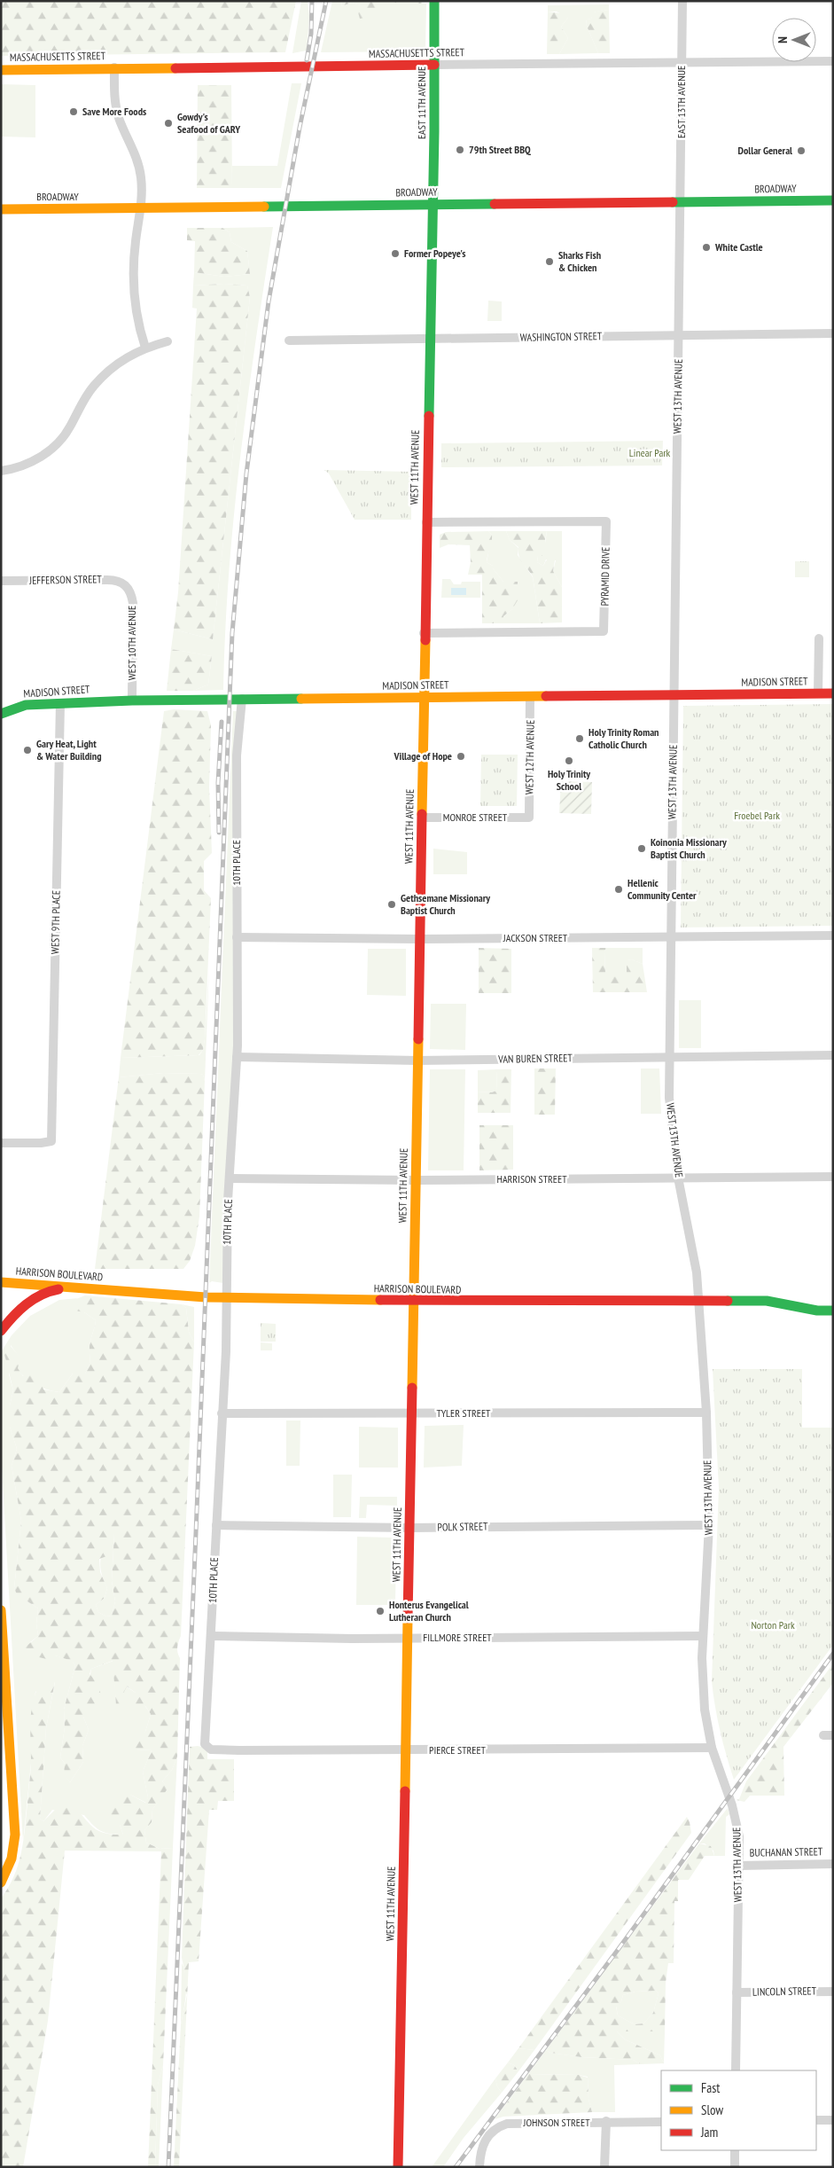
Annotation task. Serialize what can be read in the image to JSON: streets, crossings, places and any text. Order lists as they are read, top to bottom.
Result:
{
  "streets": {
    "street": [
      "MASSACHUSETTS STREET",
      "EAST 13TH AVENUE",
      "EAST 11TH AVENUE",
      "BROADWAY",
      "WASHINGTON STREET",
      "WEST 13TH AVENUE",
      "WEST 11TH AVENUE",
      "PYRAMID DRIVE",
      "JEFFERSON STREET",
      "WEST 10TH AVENUE",
      "MADISON STREET",
      "WEST 12TH AVENUE",
      "MONROE STREET",
      "10TH PLACE",
      "WEST 9TH PLACE",
      "JACKSON STREET",
      "VAN BUREN STREET",
      "HARRISON STREET",
      "HARRISON BOULEVARD",
      "TYLER STREET",
      "POLK STREET",
      "FILLMORE STREET",
      "PIERCE STREET",
      "BUCHANAN STREET",
      "LINCOLN STREET",
      "JOHNSON STREET"
    ]
  },
  "crossings": [
    ["MASSACHUSETTS STREET", "EAST 13TH AVENUE"],
    ["MASSACHUSETTS STREET", "EAST 11TH AVENUE"],
    ["EAST 13TH AVENUE", "BROADWAY"],
    ["EAST 13TH AVENUE", "WEST 13TH AVENUE"],
    ["EAST 11TH AVENUE", "BROADWAY"],
    ["EAST 11TH AVENUE", "WEST 11TH AVENUE"],
    ["BROADWAY", "WEST 13TH AVENUE"],
    ["BROADWAY", "WEST 11TH AVENUE"],
    ["WASHINGTON STREET", "WEST 13TH AVENUE"],
    ["WASHINGTON STREET", "WEST 11TH AVENUE"],
    ["WEST 13TH AVENUE", "MADISON STREET"],
    ["WEST 13TH AVENUE", "JACKSON STREET"],
    ["WEST 13TH AVENUE", "VAN BUREN STREET"],
    ["WEST 13TH AVENUE", "HARRISON STREET"],
    ["WEST 13TH AVENUE", "HARRISON BOULEVARD"],
    ["WEST 13TH AVENUE", "TYLER STREET"],
    ["WEST 13TH AVENUE", "POLK STREET"],
    ["WEST 13TH AVENUE", "FILLMORE STREET"],
    ["WEST 13TH AVENUE", "PIERCE STREET"],
    ["WEST 13TH AVENUE", "BUCHANAN STREET"],
    ["WEST 13TH AVENUE", "LINCOLN STREET"],
    ["WEST 11TH AVENUE", "PYRAMID DRIVE"],
    ["WEST 11TH AVENUE", "MADISON STREET"],
    ["WEST 11TH AVENUE", "MONROE STREET"],
    ["WEST 11TH AVENUE", "JACKSON STREET"],
    ["WEST 11TH AVENUE", "VAN BUREN STREET"],
    ["WEST 11TH AVENUE", "HARRISON STREET"],
    ["WEST 11TH AVENUE", "HARRISON BOULEVARD"],
    ["WEST 11TH AVENUE", "TYLER STREET"],
    ["WEST 11TH AVENUE", "POLK STREET"],
    ["WEST 11TH AVENUE", "FILLMORE STREET"],
    ["WEST 11TH AVENUE", "PIERCE STREET"],
    ["JEFFERSON STREET", "WEST 10TH AVENUE"],
    ["WEST 10TH AVENUE", "MADISON STREET"],
    ["MADISON STREET", "WEST 12TH AVENUE"],
    ["MADISON STREET", "10TH PLACE"],
    ["MADISON STREET", "WEST 9TH PLACE"],
    ["WEST 12TH AVENUE", "MONROE STREET"],
    ["10TH PLACE", "JACKSON STREET"],
    ["10TH PLACE", "VAN BUREN STREET"],
    ["10TH PLACE", "HARRISON STREET"],
    ["10TH PLACE", "HARRISON BOULEVARD"],
    ["10TH PLACE", "TYLER STREET"],
    ["10TH PLACE", "POLK STREET"],
    ["10TH PLACE", "FILLMORE STREET"],
    ["10TH PLACE", "PIERCE STREET"]
  ],
  "parks": ["Linear Park", "Froebel Park", "Norton Park"],
  "places": [
    "Save More Foods",
    "Gowdy's Seafood of GARY",
    "79th Street BBQ",
    "Dollar General",
    "White Castle",
    "Former Popeye's",
    "Sharks Fish & Chicken",
    "Holy Trinity Roman Catholic Church",
    "Gary Heat, Light & Water Building",
    "Village of Hope",
    "Holy Trinity School",
    "Koinonia Missionary Baptist Church",
    "Hellenic Community Center",
    "Gethsemane Missionary Baptist Church",
    "Honterus Evangelical Lutheran Church"
  ],
  "legend": ["Fast", "Slow", "Jam"],
  "north": "left"
}
